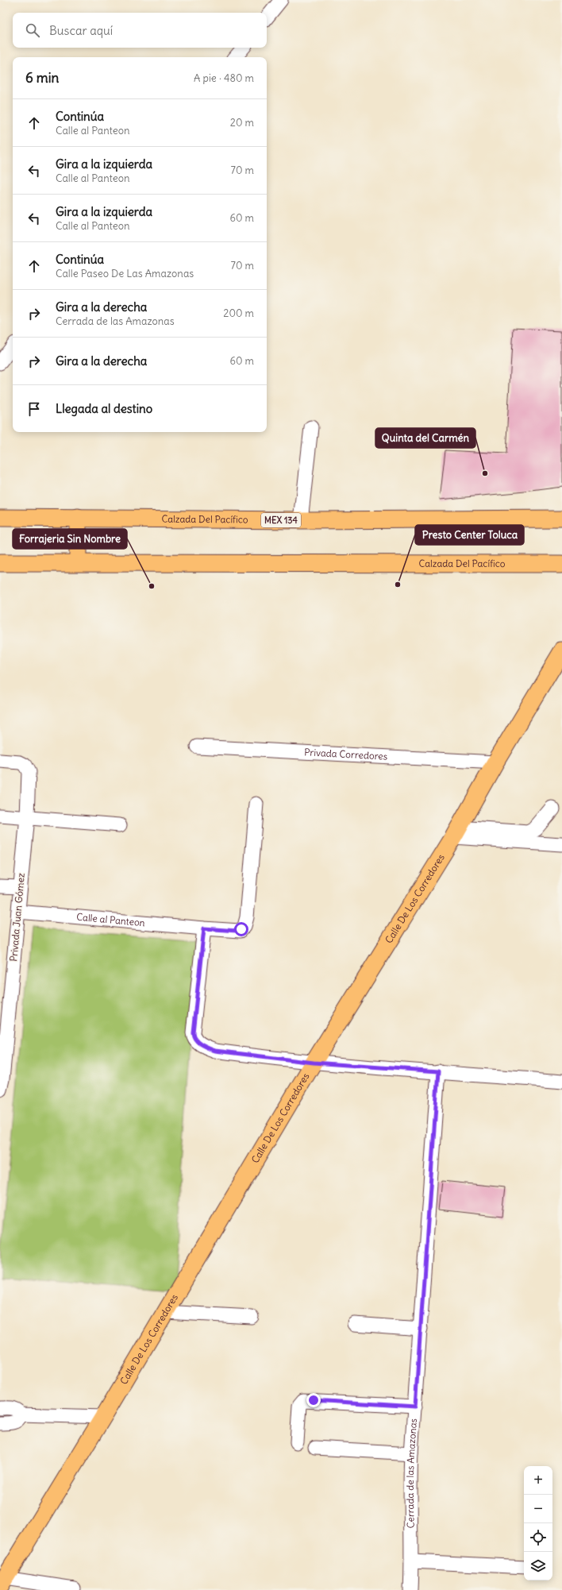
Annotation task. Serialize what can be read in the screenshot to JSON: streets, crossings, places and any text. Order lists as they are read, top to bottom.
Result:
{
  "streets": {
    "main road": ["Calzada Del Pacífico", "MEX 134", "Calle De Los Corredores"],
    "street": [
      "Privada Corredores",
      "Privada Juan Gómez",
      "Calle al Panteon",
      "Cerrada de las Amazonas"
    ]
  },
  "crossings": [
    ["Privada Corredores", "Calle De Los Corredores"],
    ["Privada Juan Gómez", "Calle al Panteon"]
  ],
  "places": ["Quinta del Carmén", "Presto Center Toluca", "Forrajeria Sin Nombre"],
  "page": {
    "search": "Buscar aquí",
    "heading": ["6 min", "A pie · 480 m"],
    "list": [
      ["Continúa", "Calle al Panteon", "20 m"],
      ["Gira a la izquierda", "Calle al Panteon", "70 m"],
      ["Gira a la izquierda", "Calle al Panteon", "60 m"],
      ["Continúa", "Calle Paseo De Las Amazonas", "70 m"],
      ["Gira a la derecha", "Cerrada de las Amazonas", "200 m"],
      ["Gira a la derecha", "60 m"],
      "Llegada al destino"
    ],
    "map_buttons": ["+", "−"]
  }
}
